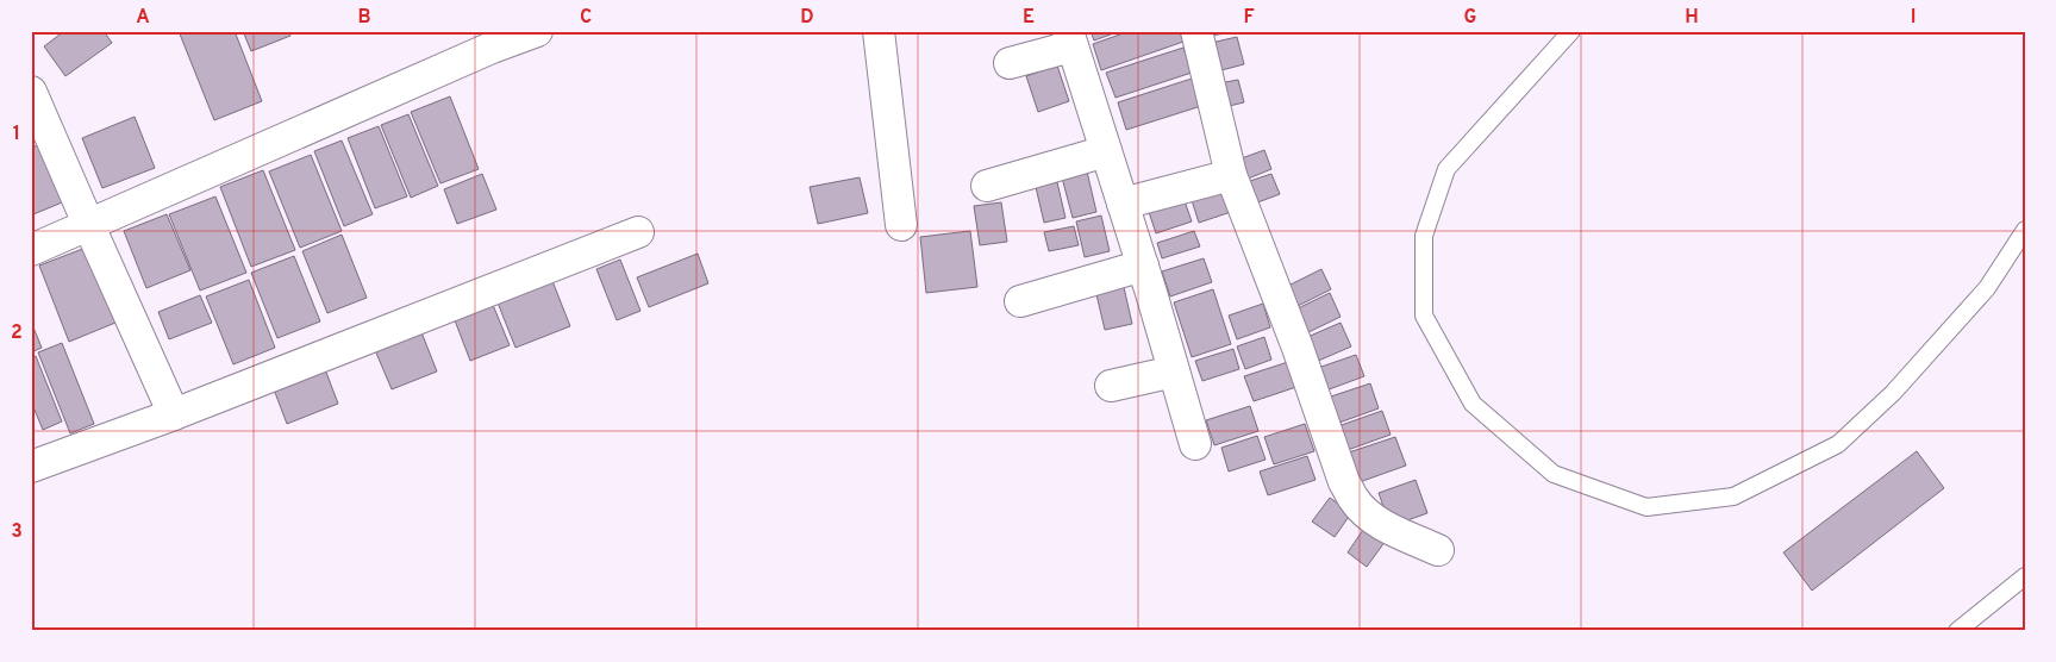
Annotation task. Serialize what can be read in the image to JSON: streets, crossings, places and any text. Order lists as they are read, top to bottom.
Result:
{
  "grid": {
    "columns": [
      "A",
      "B",
      "C",
      "D",
      "E",
      "F",
      "G",
      "H",
      "I"
    ],
    "rows": ["1", "2", "3"]
  }
}
